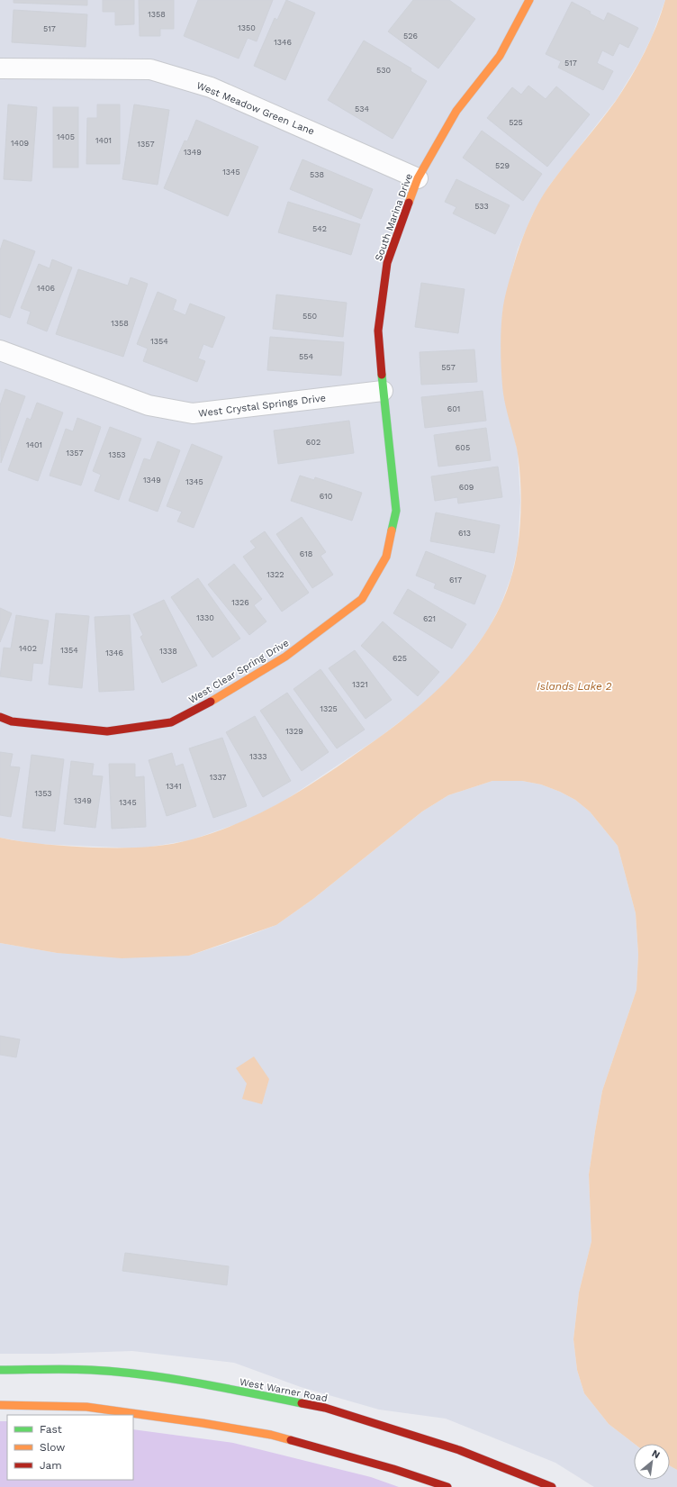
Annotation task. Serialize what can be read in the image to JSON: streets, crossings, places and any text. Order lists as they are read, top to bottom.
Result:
{
  "streets": {
    "street": [
      "West Meadow Green Lane",
      "South Marina Drive",
      "West Crystal Springs Drive",
      "West Clear Spring Drive",
      "West Warner Road"
    ]
  },
  "crossings": [
    ["West Meadow Green Lane", "South Marina Drive"],
    ["South Marina Drive", "West Crystal Springs Drive"],
    ["South Marina Drive", "West Clear Spring Drive"]
  ],
  "water": ["Islands Lake 2"],
  "house_numbers": [
    "1358",
    "1350",
    "517",
    "526",
    "1346",
    "517",
    "530",
    "534",
    "525",
    "1405",
    "1401",
    "1409",
    "1357",
    "1349",
    "529",
    "1345",
    "538",
    "533",
    "542",
    "1406",
    "550",
    "1358",
    "1354",
    "554",
    "557",
    "601",
    "602",
    "1401",
    "605",
    "1357",
    "1353",
    "1349",
    "1345",
    "609",
    "610",
    "613",
    "618",
    "1322",
    "617",
    "1326",
    "1330",
    "621",
    "1402",
    "1354",
    "1338",
    "1346",
    "625",
    "1321",
    "1325",
    "1329",
    "1333",
    "1337",
    "1341",
    "1353",
    "1349",
    "1345"
  ],
  "legend": ["Fast", "Slow", "Jam"],
  "north": "top right"
}
